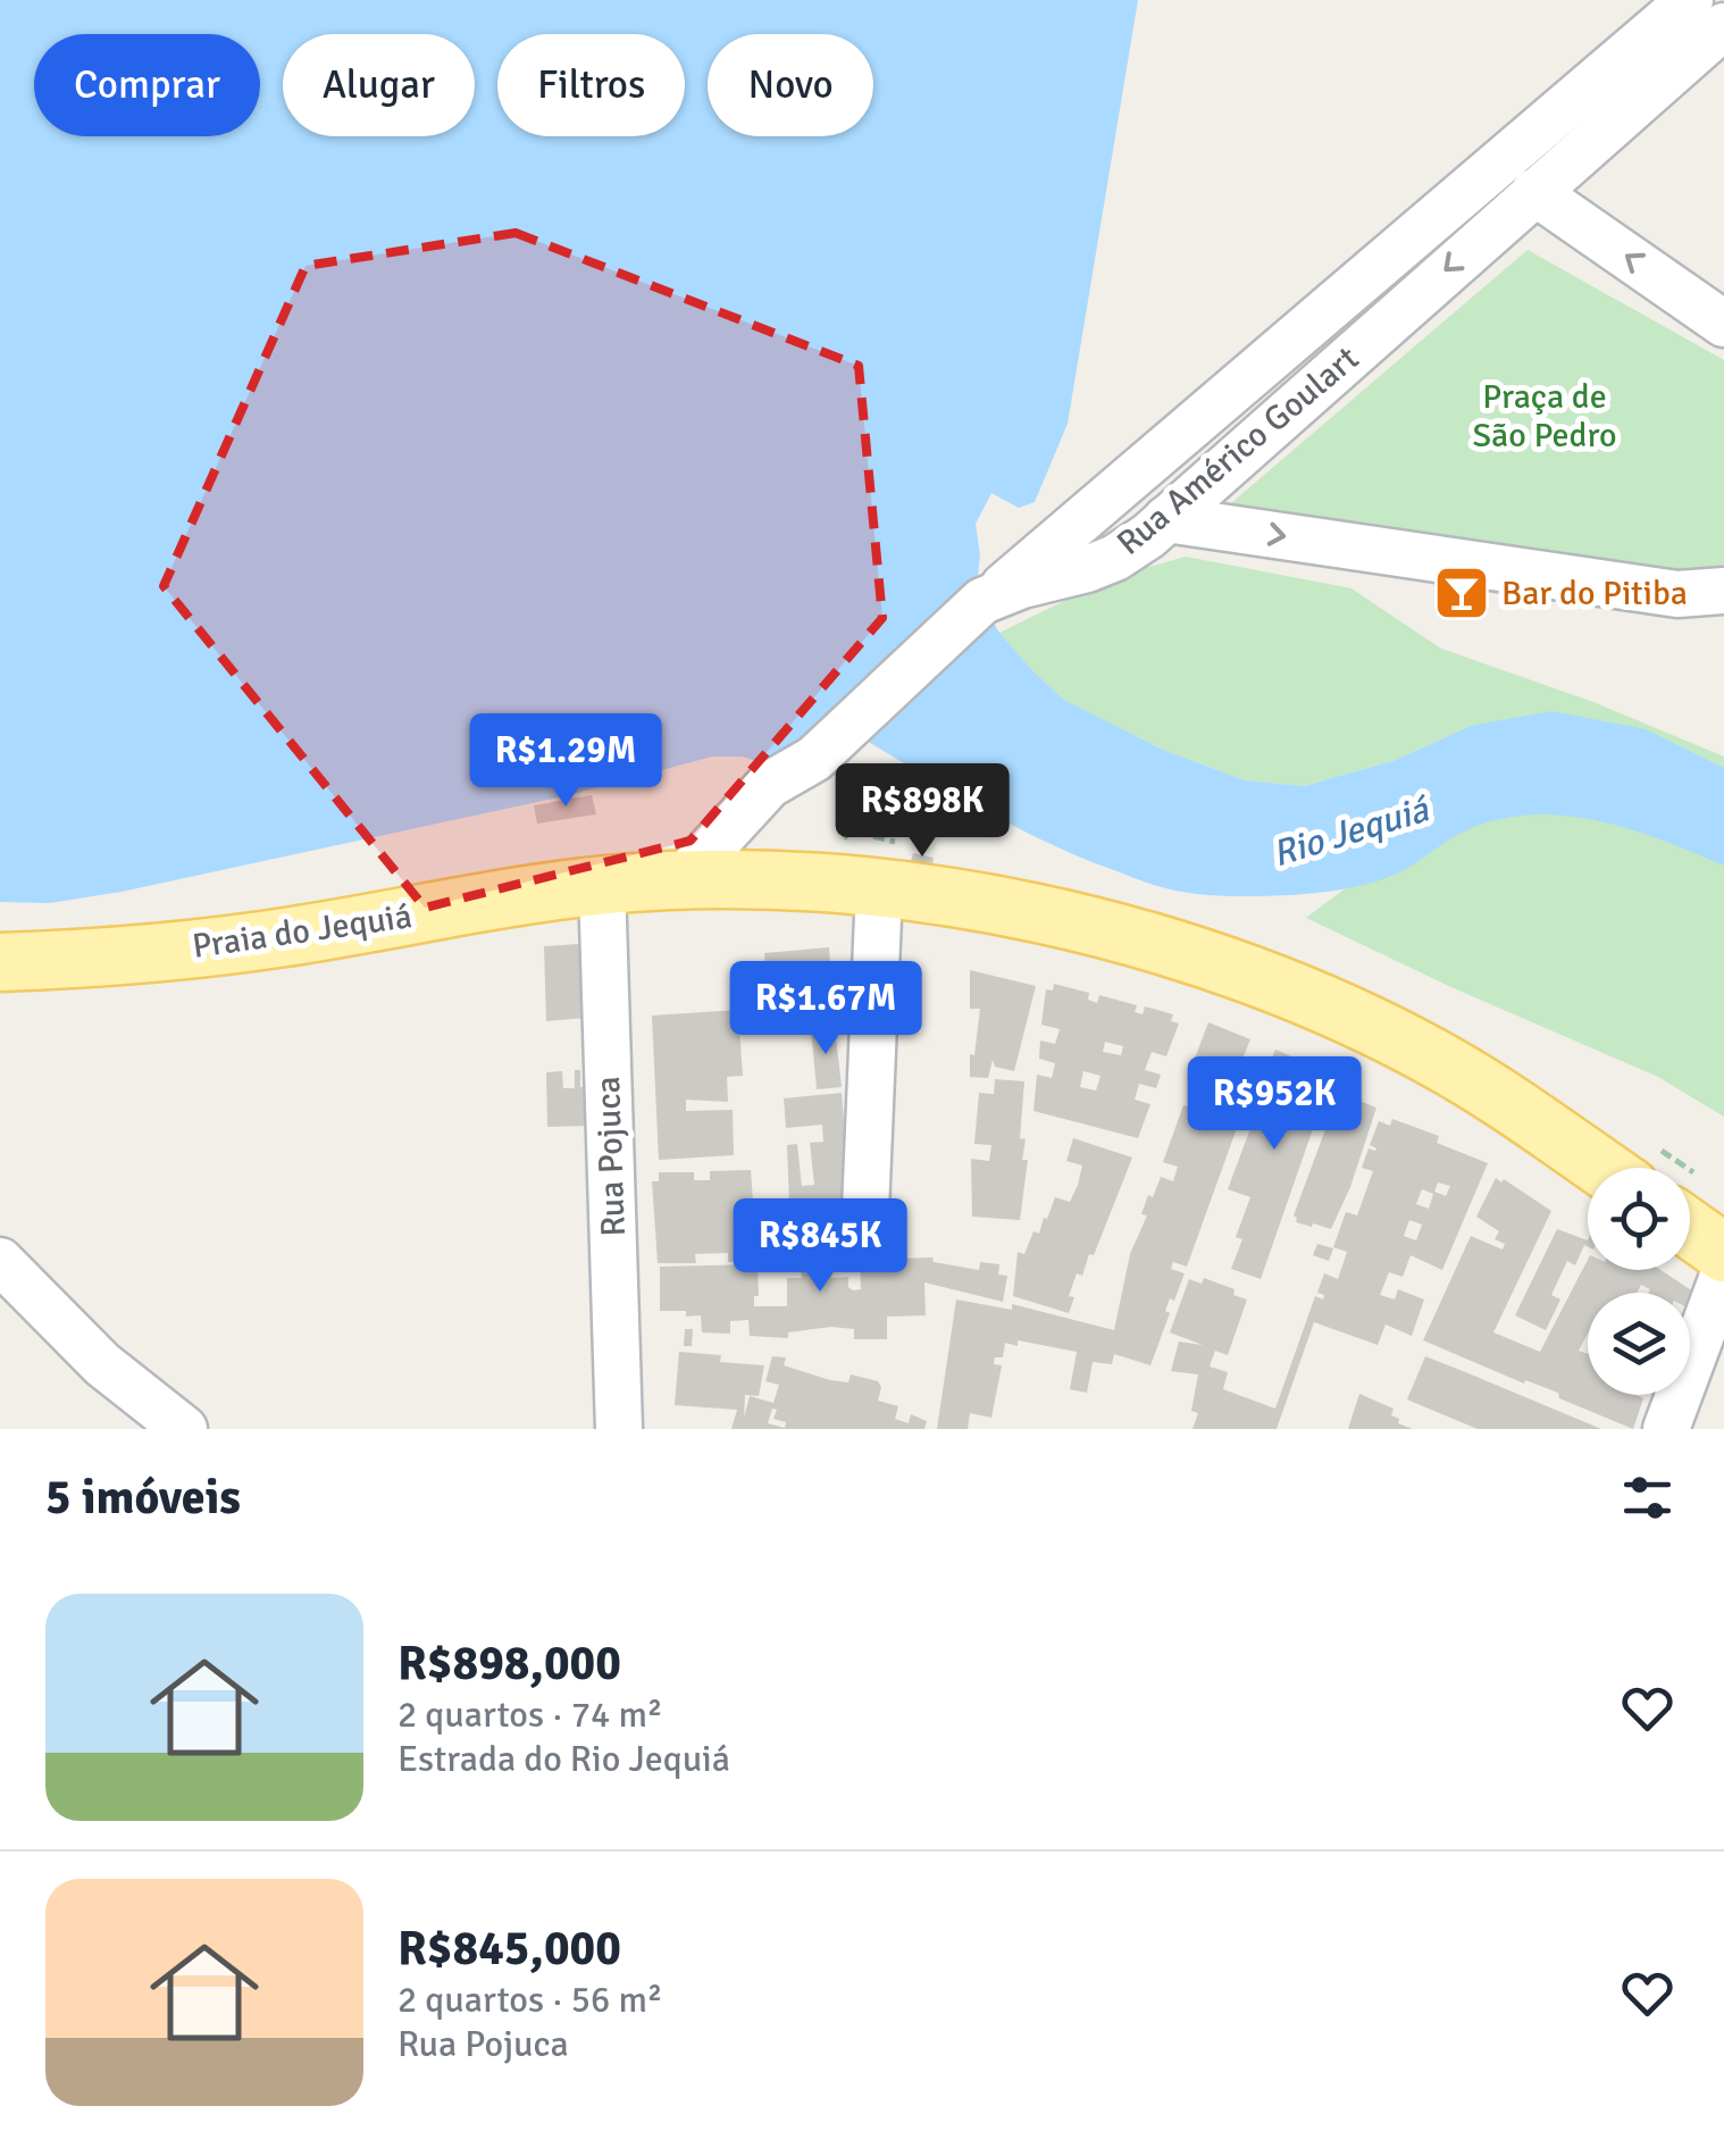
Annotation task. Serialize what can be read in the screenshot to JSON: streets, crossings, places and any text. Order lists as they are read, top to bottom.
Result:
{
  "streets": {
    "main road": ["Praia do Jequiá"],
    "street": ["Rua Américo Goulart", "Rua Pojuca"]
  },
  "crossings": [
    ["Rua Américo Goulart", "Praia do Jequiá"],
    ["Praia do Jequiá", "Rua Pojuca"]
  ],
  "water": ["Rio Jequiá"],
  "parks": ["Praça de São Pedro"],
  "places": {
    "bar": ["Bar do Pitiba"]
  },
  "page": {
    "chip": [
      "Comprar",
      "Alugar",
      "Filtros",
      "Novo"
    ],
    "price": [
      "R$1.29M",
      "R$898K",
      "R$1.67M",
      "R$952K",
      "R$845K"
    ],
    "heading": "5 imóveis",
    "list": [
      {
        "name": "R$898,000",
        "note": "2 quartos · 74 m² · Estrada do Rio Jequiá"
      },
      {
        "name": "R$845,000",
        "note": "2 quartos · 56 m² · Rua Pojuca"
      }
    ]
  }
}
